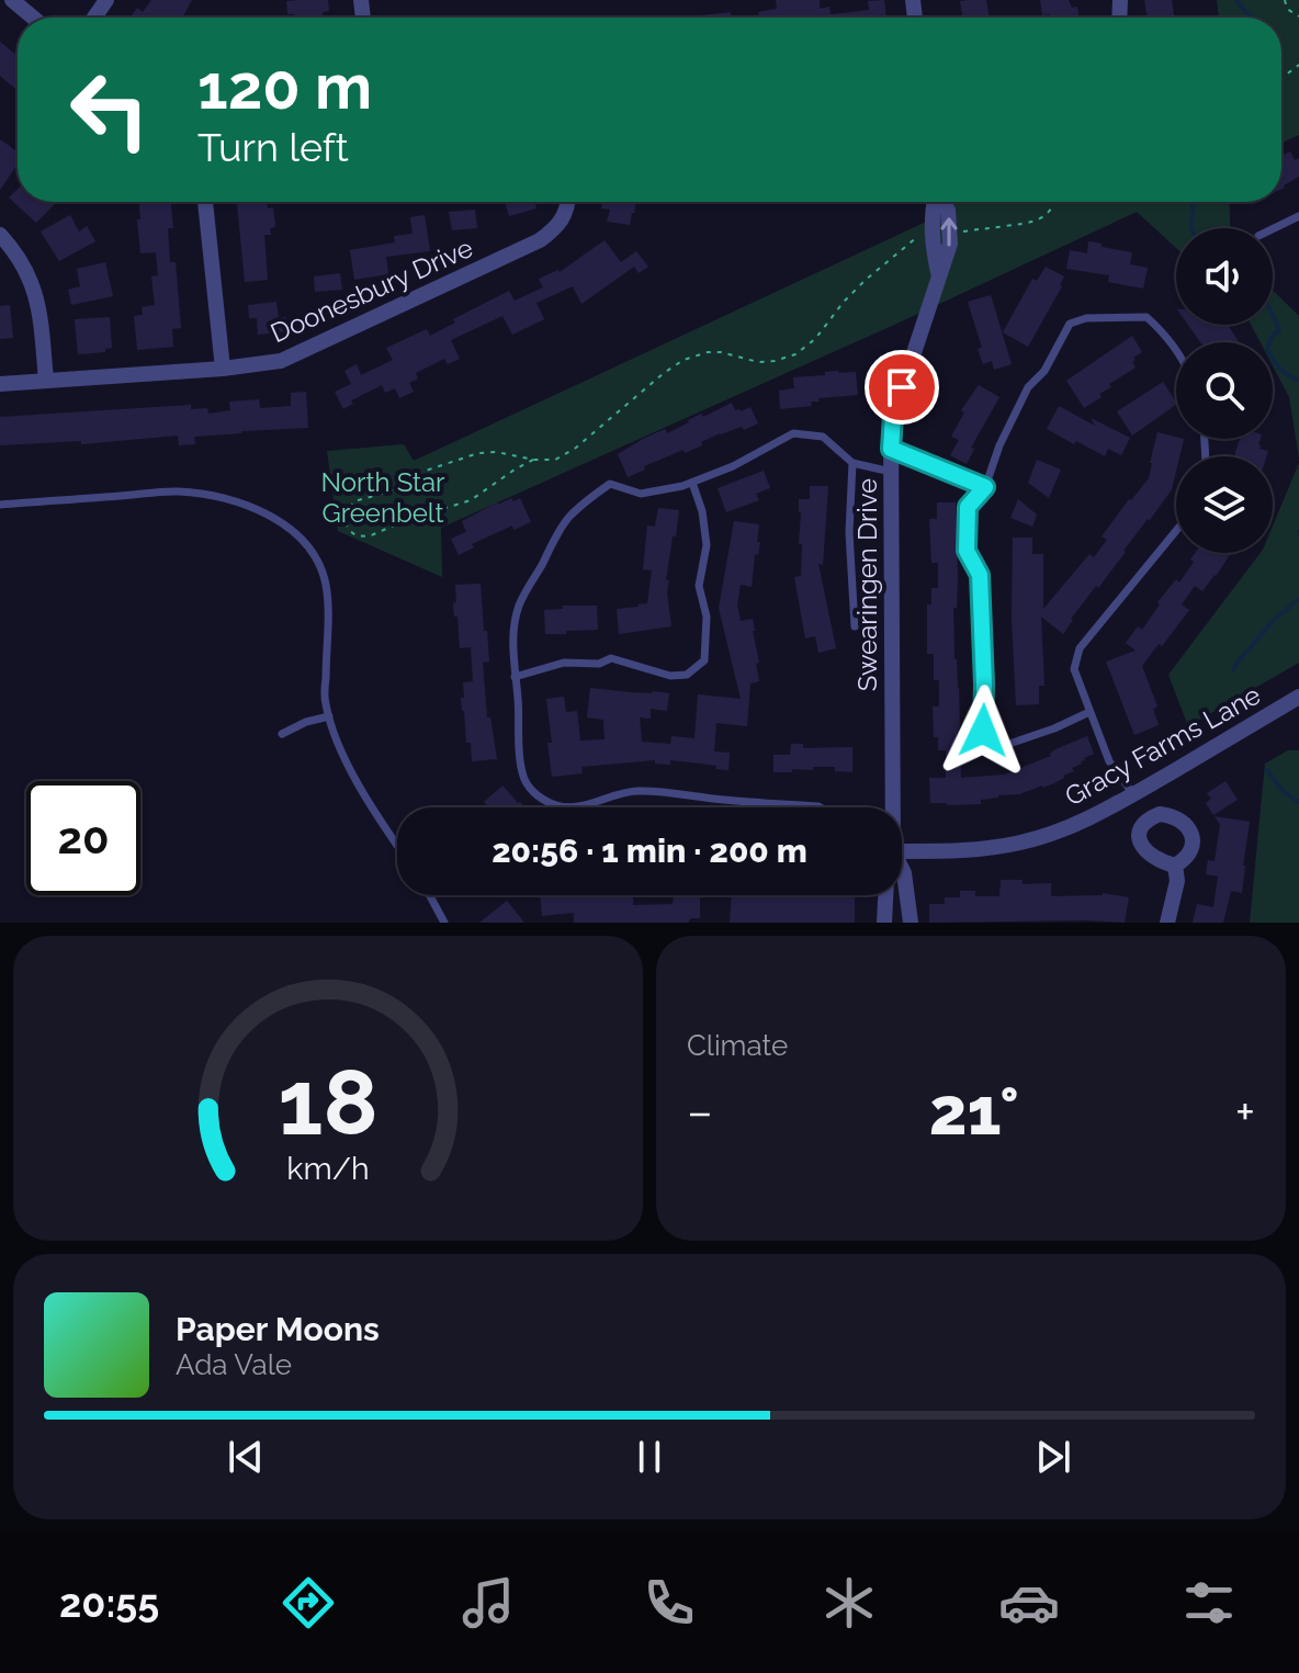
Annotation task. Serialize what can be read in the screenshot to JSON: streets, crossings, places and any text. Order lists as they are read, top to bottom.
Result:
{
  "streets": {
    "street": ["Doonesbury Drive", "Swearingen Drive", "Gracy Farms Lane"]
  },
  "parks": ["North Star Greenbelt"],
  "page": {
    "turn": ["120 m", "Turn left"],
    "limit": "20",
    "trip": "20:56 · 1 min · 200 m",
    "tile": "Climate",
    "heat": ["−", "21°", "+"],
    "song": ["Paper Moons", "Ada Vale"],
    "tabs": "20:55",
    "gauge": ["18", "km/h"]
  }
}
